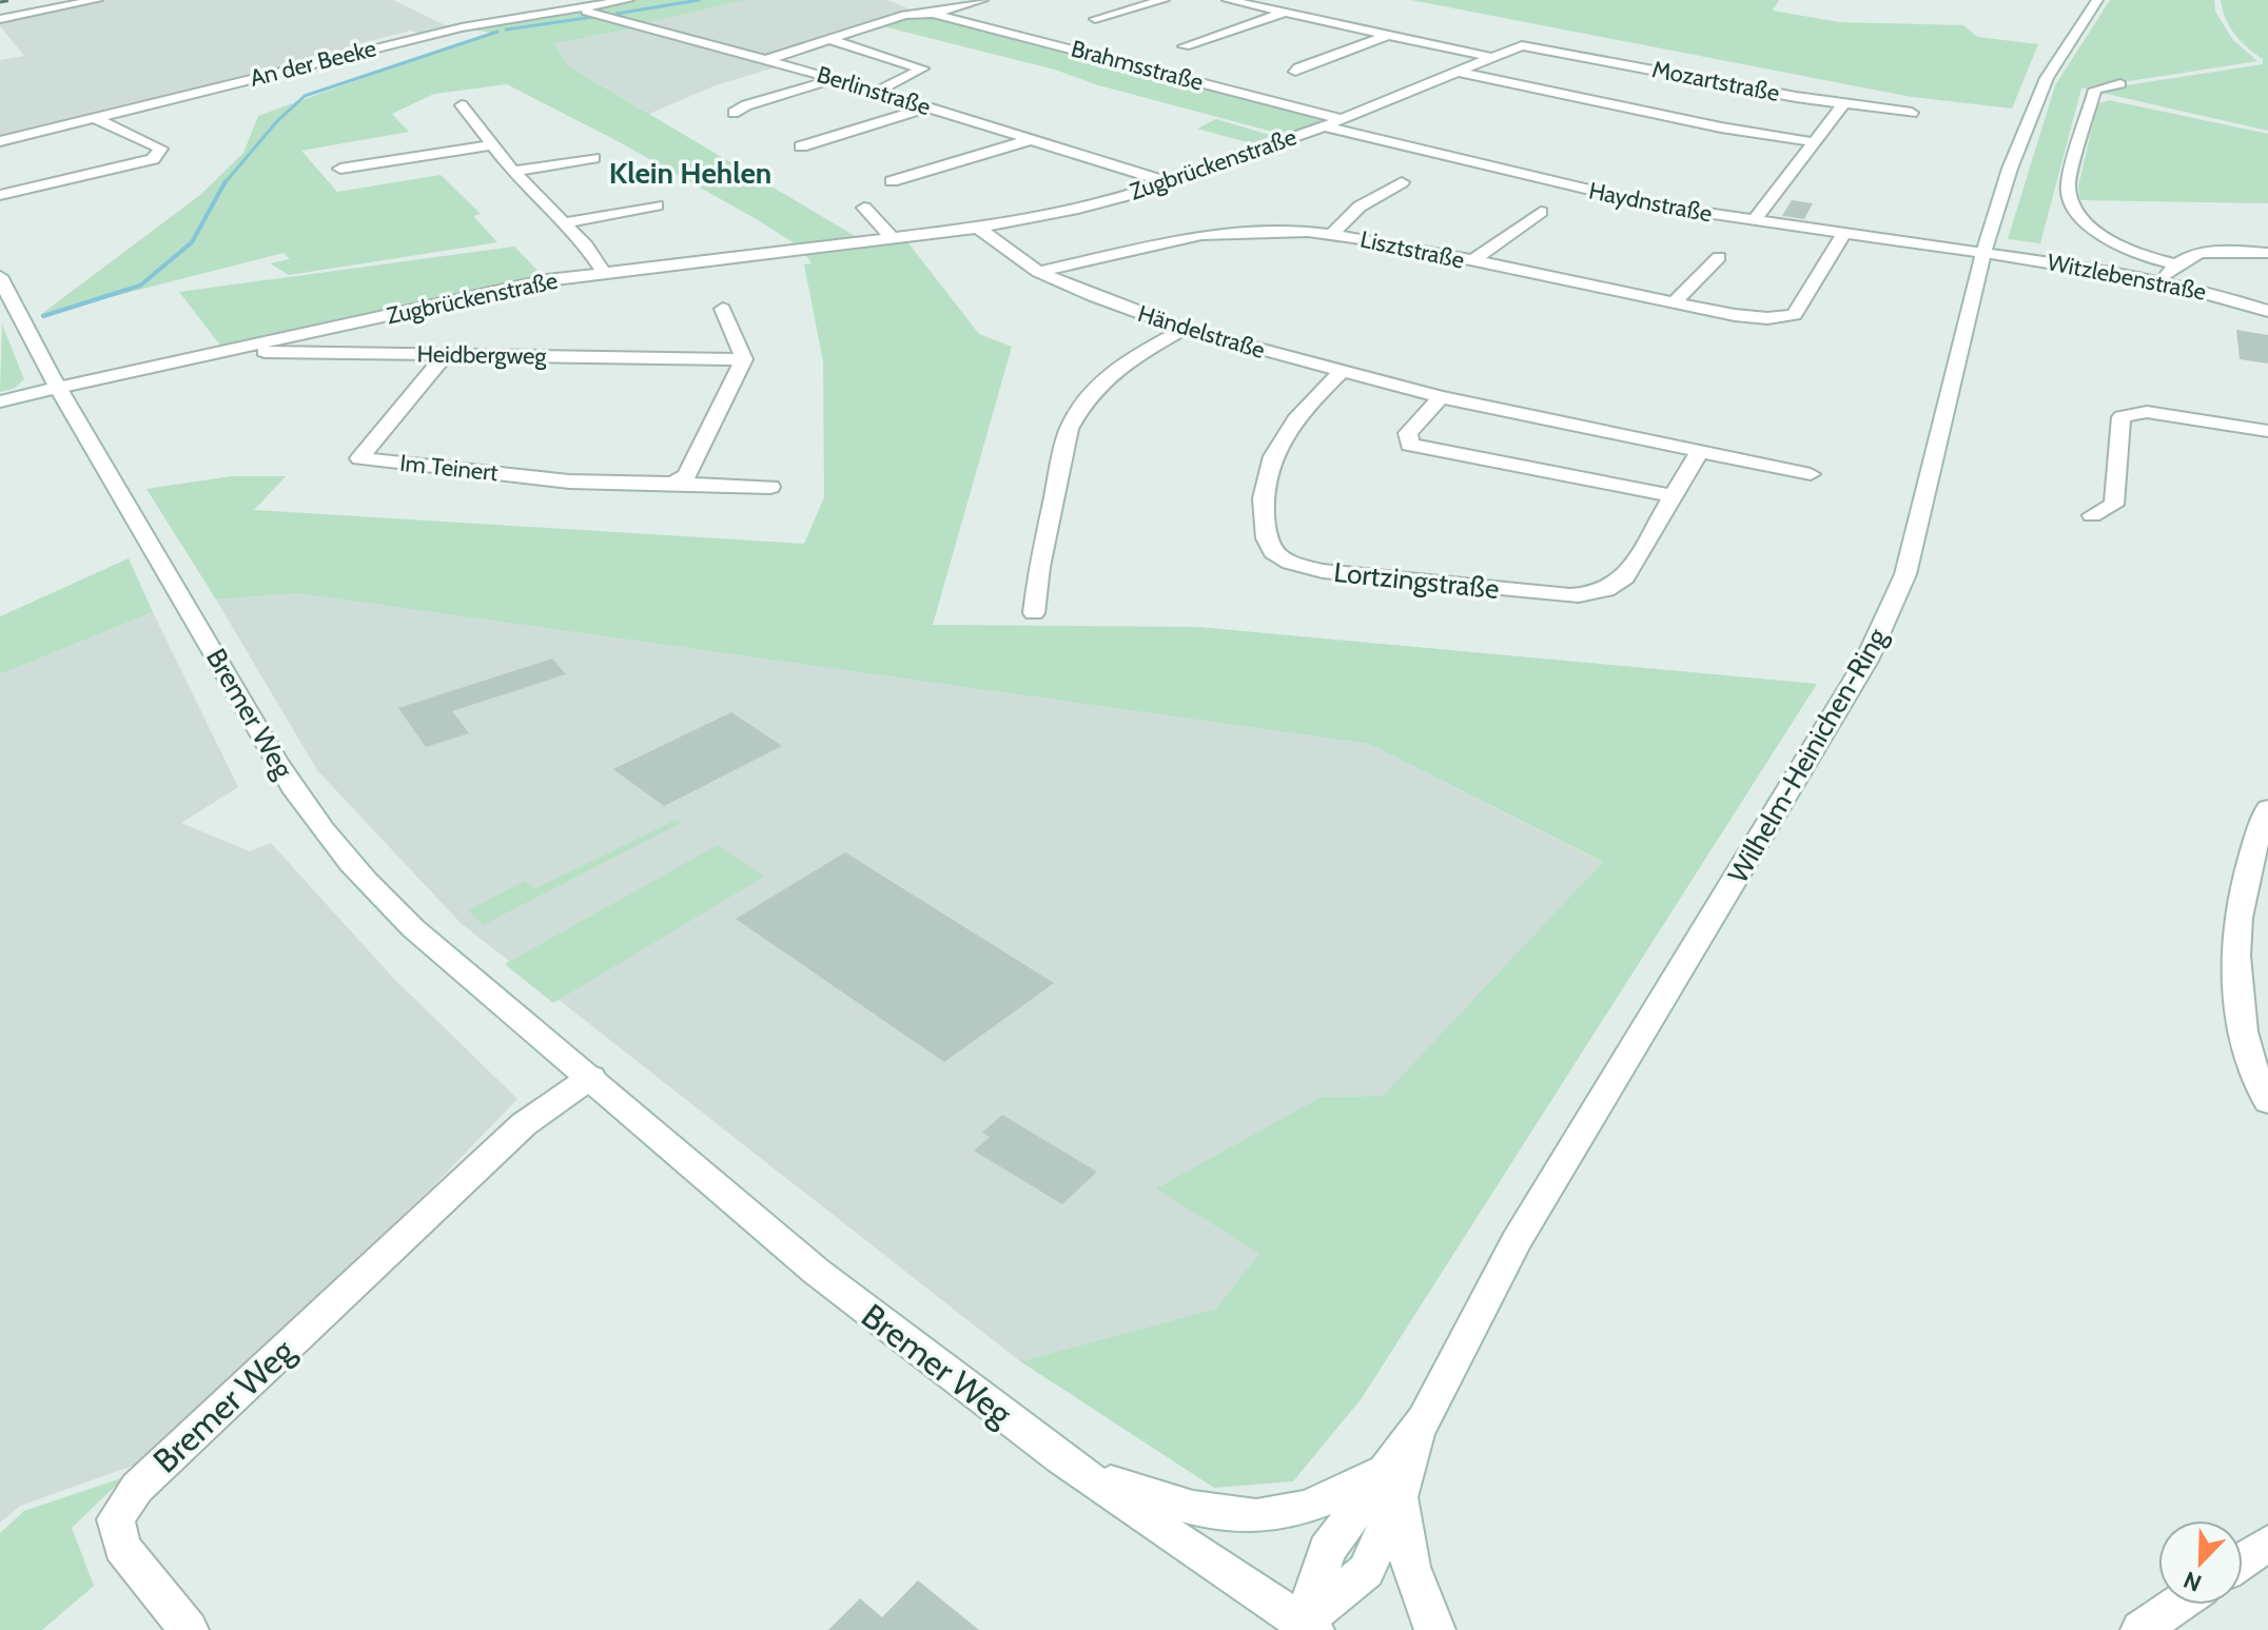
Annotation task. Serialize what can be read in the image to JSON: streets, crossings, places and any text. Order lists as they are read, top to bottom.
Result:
{
  "streets": {
    "street": [
      "An der Beeke",
      "Brahmsstraße",
      "Mozartstraße",
      "Berlinstraße",
      "Zugbrückenstraße",
      "Haydnstraße",
      "Lisztstraße",
      "Witzlebenstraße",
      "Händelstraße",
      "Heidbergweg",
      "Im Teinert",
      "Lortzingstraße",
      "Bremer Weg",
      "Wilhelm-Heinichen-Ring"
    ]
  },
  "crossings": [
    ["An der Beeke", "Berlinstraße"],
    ["Brahmsstraße", "Zugbrückenstraße"],
    ["Mozartstraße", "Zugbrückenstraße"],
    ["Berlinstraße", "Zugbrückenstraße"],
    ["Zugbrückenstraße", "Haydnstraße"],
    ["Zugbrückenstraße", "Händelstraße"],
    ["Zugbrückenstraße", "Heidbergweg"],
    ["Zugbrückenstraße", "Bremer Weg"],
    ["Haydnstraße", "Lisztstraße"],
    ["Haydnstraße", "Witzlebenstraße"],
    ["Haydnstraße", "Wilhelm-Heinichen-Ring"],
    ["Lisztstraße", "Händelstraße"],
    ["Witzlebenstraße", "Wilhelm-Heinichen-Ring"],
    ["Händelstraße", "Lortzingstraße"],
    ["Heidbergweg", "Im Teinert"],
    ["Bremer Weg", "Wilhelm-Heinichen-Ring"]
  ],
  "districts": ["Klein Hehlen"],
  "north": "bottom left"
}
